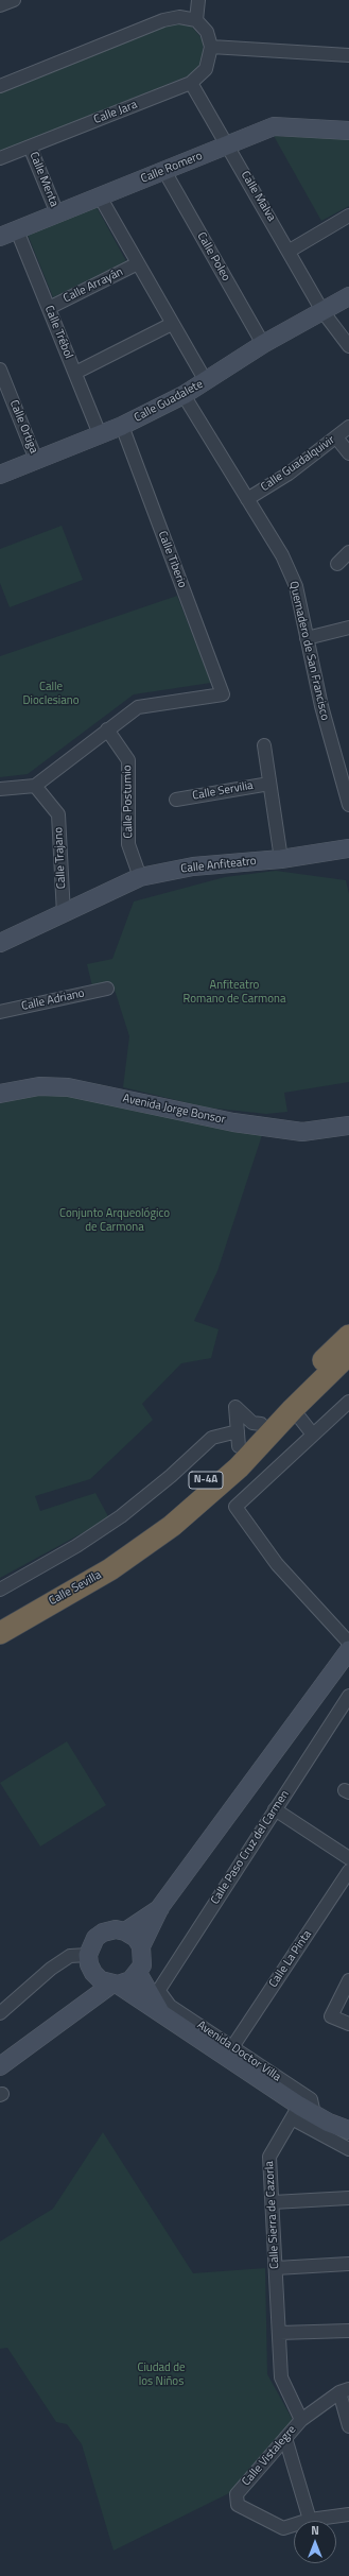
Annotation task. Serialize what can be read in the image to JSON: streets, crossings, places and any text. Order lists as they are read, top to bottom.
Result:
{
  "streets": {
    "highway": ["N-4A", "Calle Sevilla"],
    "street": [
      "Calle Jara",
      "Calle Romero",
      "Calle Menta",
      "Calle Malva",
      "Calle Poleo",
      "Calle Arrayán",
      "Calle Trébol",
      "Calle Guadalete",
      "Calle Ortiga",
      "Calle Guadalquivir",
      "Calle Tiberio",
      "Quemadero de San Francisco",
      "Calle Servilia",
      "Calle Postumio",
      "Calle Trajano",
      "Calle Anfiteatro",
      "Calle Adriano",
      "Avenida Jorge Bonsor",
      "Calle Paso Cruz del Carmen",
      "Calle La Pinta",
      "Avenida Doctor Villa",
      "Calle Sierra de Cazorla",
      "Calle Vistalegre"
    ]
  },
  "crossings": [
    ["Calle Jara", "Calle Menta"],
    ["Calle Jara", "Calle Malva"],
    ["Calle Romero", "Calle Menta"],
    ["Calle Romero", "Calle Malva"],
    ["Calle Romero", "Calle Poleo"],
    ["Calle Romero", "Calle Trébol"],
    ["Calle Malva", "Calle Guadalete"],
    ["Calle Poleo", "Calle Guadalete"],
    ["Calle Arrayán", "Calle Trébol"],
    ["Calle Trébol", "Calle Guadalete"],
    ["Calle Guadalete", "Calle Ortiga"],
    ["Calle Guadalete", "Calle Tiberio"],
    ["Calle Guadalete", "Quemadero de San Francisco"],
    ["Calle Guadalquivir", "Quemadero de San Francisco"],
    ["Calle Tiberio", "Calle Postumio"],
    ["Calle Servilia", "Calle Anfiteatro"],
    ["Calle Postumio", "Calle Anfiteatro"],
    ["Calle Trajano", "Calle Anfiteatro"],
    ["N-4A", "Calle Sevilla"],
    ["Calle Paso Cruz del Carmen", "Avenida Doctor Villa"],
    ["Calle La Pinta", "Avenida Doctor Villa"],
    ["Avenida Doctor Villa", "Calle Sierra de Cazorla"],
    ["Calle Sierra de Cazorla", "Calle Vistalegre"]
  ],
  "parks": [
    "Calle Dioclesiano",
    "Anfiteatro Romano de Carmona",
    "Conjunto Arqueológico de Carmona",
    "Ciudad de los Niños"
  ],
  "north": "top"
}
